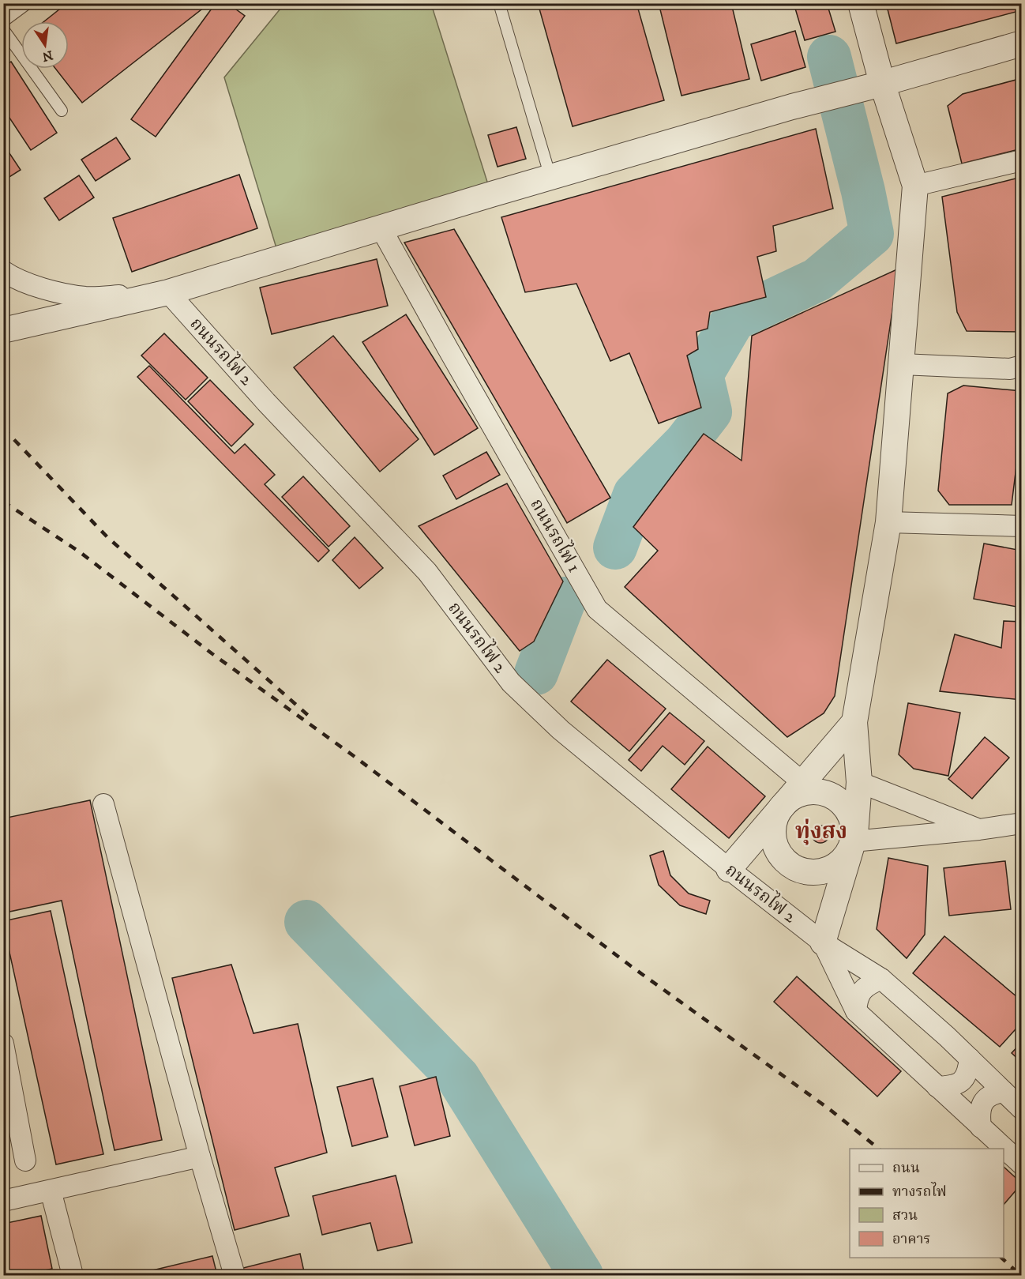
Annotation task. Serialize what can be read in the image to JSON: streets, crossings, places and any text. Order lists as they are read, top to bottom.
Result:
{
  "streets": {
    "street": ["ถนนรถไฟ 2", "ถนนรถไฟ 1"]
  },
  "districts": ["ทุ่งสง"],
  "legend": [
    "ถนน",
    "ทางรถไฟ",
    "สวน",
    "อาคาร"
  ],
  "north": "bottom"
}
